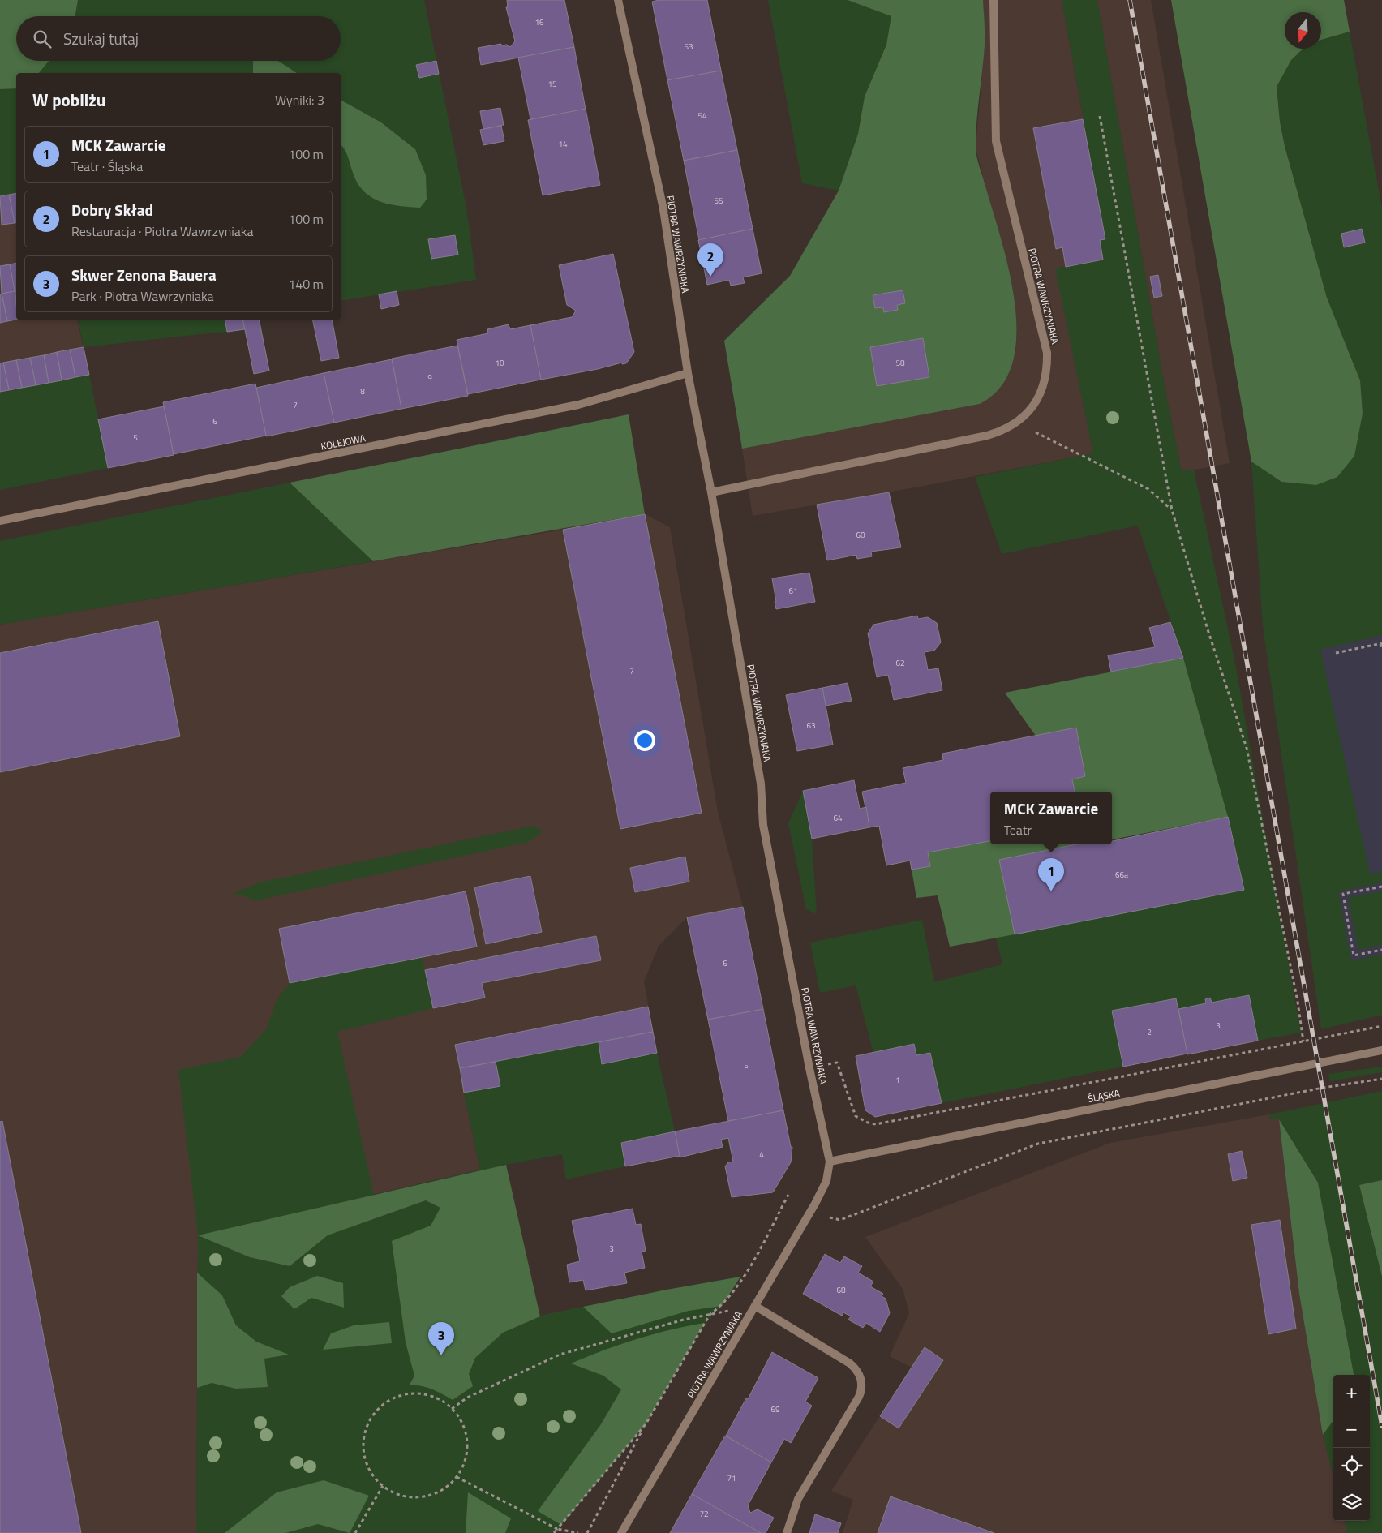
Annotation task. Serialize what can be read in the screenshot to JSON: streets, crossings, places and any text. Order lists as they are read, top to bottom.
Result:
{
  "streets": {
    "street": ["PIOTRA WAWRZYNIAKA", "KOLEJOWA", "ŚLĄSKA"]
  },
  "crossings": [
    ["PIOTRA WAWRZYNIAKA", "KOLEJOWA"],
    ["PIOTRA WAWRZYNIAKA", "ŚLĄSKA"]
  ],
  "house_numbers": [
    "16",
    "53",
    "15",
    "54",
    "14",
    "55",
    "10",
    "58",
    "9",
    "8",
    "7",
    "6",
    "5",
    "60",
    "61",
    "62",
    "7",
    "63",
    "64",
    "66a",
    "6",
    "3",
    "2",
    "5",
    "1",
    "4",
    "3",
    "68",
    "69",
    "71",
    "72"
  ],
  "north": "bottom",
  "page": {
    "search": "Szukaj tutaj",
    "heading": ["W pobliżu", "Wyniki: 3"],
    "list": [
      {
        "mark": "1",
        "name": "MCK Zawarcie",
        "note": "Teatr · Śląska",
        "value": "100 m"
      },
      {
        "mark": "2",
        "name": "Dobry Skład",
        "note": "Restauracja · Piotra Wawrzyniaka",
        "value": "100 m"
      },
      {
        "mark": "3",
        "name": "Skwer Zenona Bauera",
        "note": "Park · Piotra Wawrzyniaka",
        "value": "140 m"
      }
    ],
    "pins": ["2", "1", "3"],
    "popup": ["MCK Zawarcie", "Teatr"],
    "map_buttons": ["+", "−"]
  }
}
